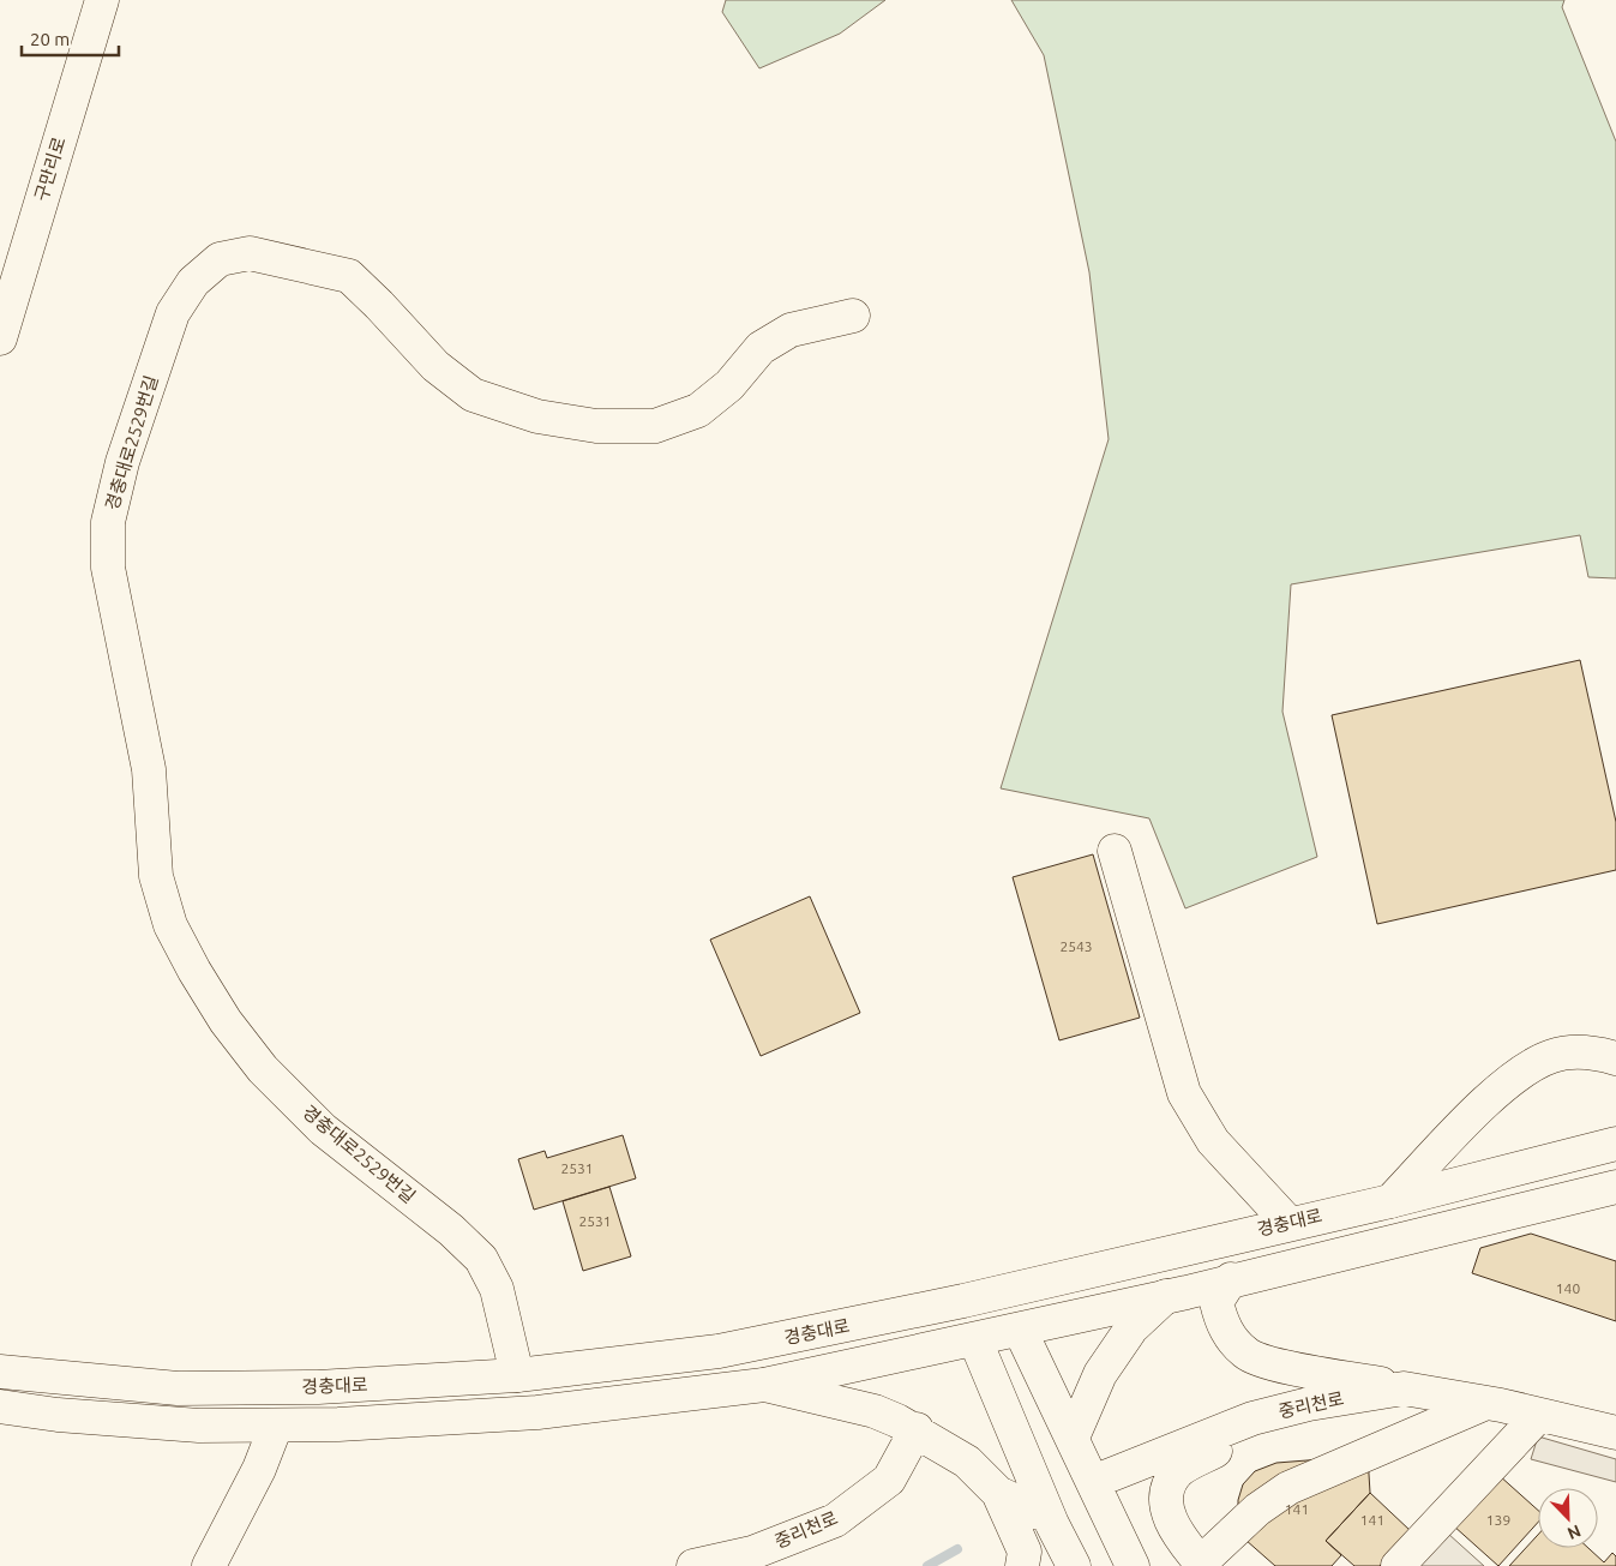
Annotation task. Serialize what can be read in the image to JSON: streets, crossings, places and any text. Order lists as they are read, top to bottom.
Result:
{
  "streets": {
    "street": [
      "구만리로",
      "경충대로2529번길",
      "경충대로",
      "중리천로"
    ]
  },
  "crossings": [
    ["경충대로2529번길", "경충대로"]
  ],
  "house_numbers": [
    "2543",
    "2531",
    "2531",
    "140",
    "141",
    "141",
    "139"
  ],
  "scale_bar": "20 m",
  "north": "bottom right"
}
